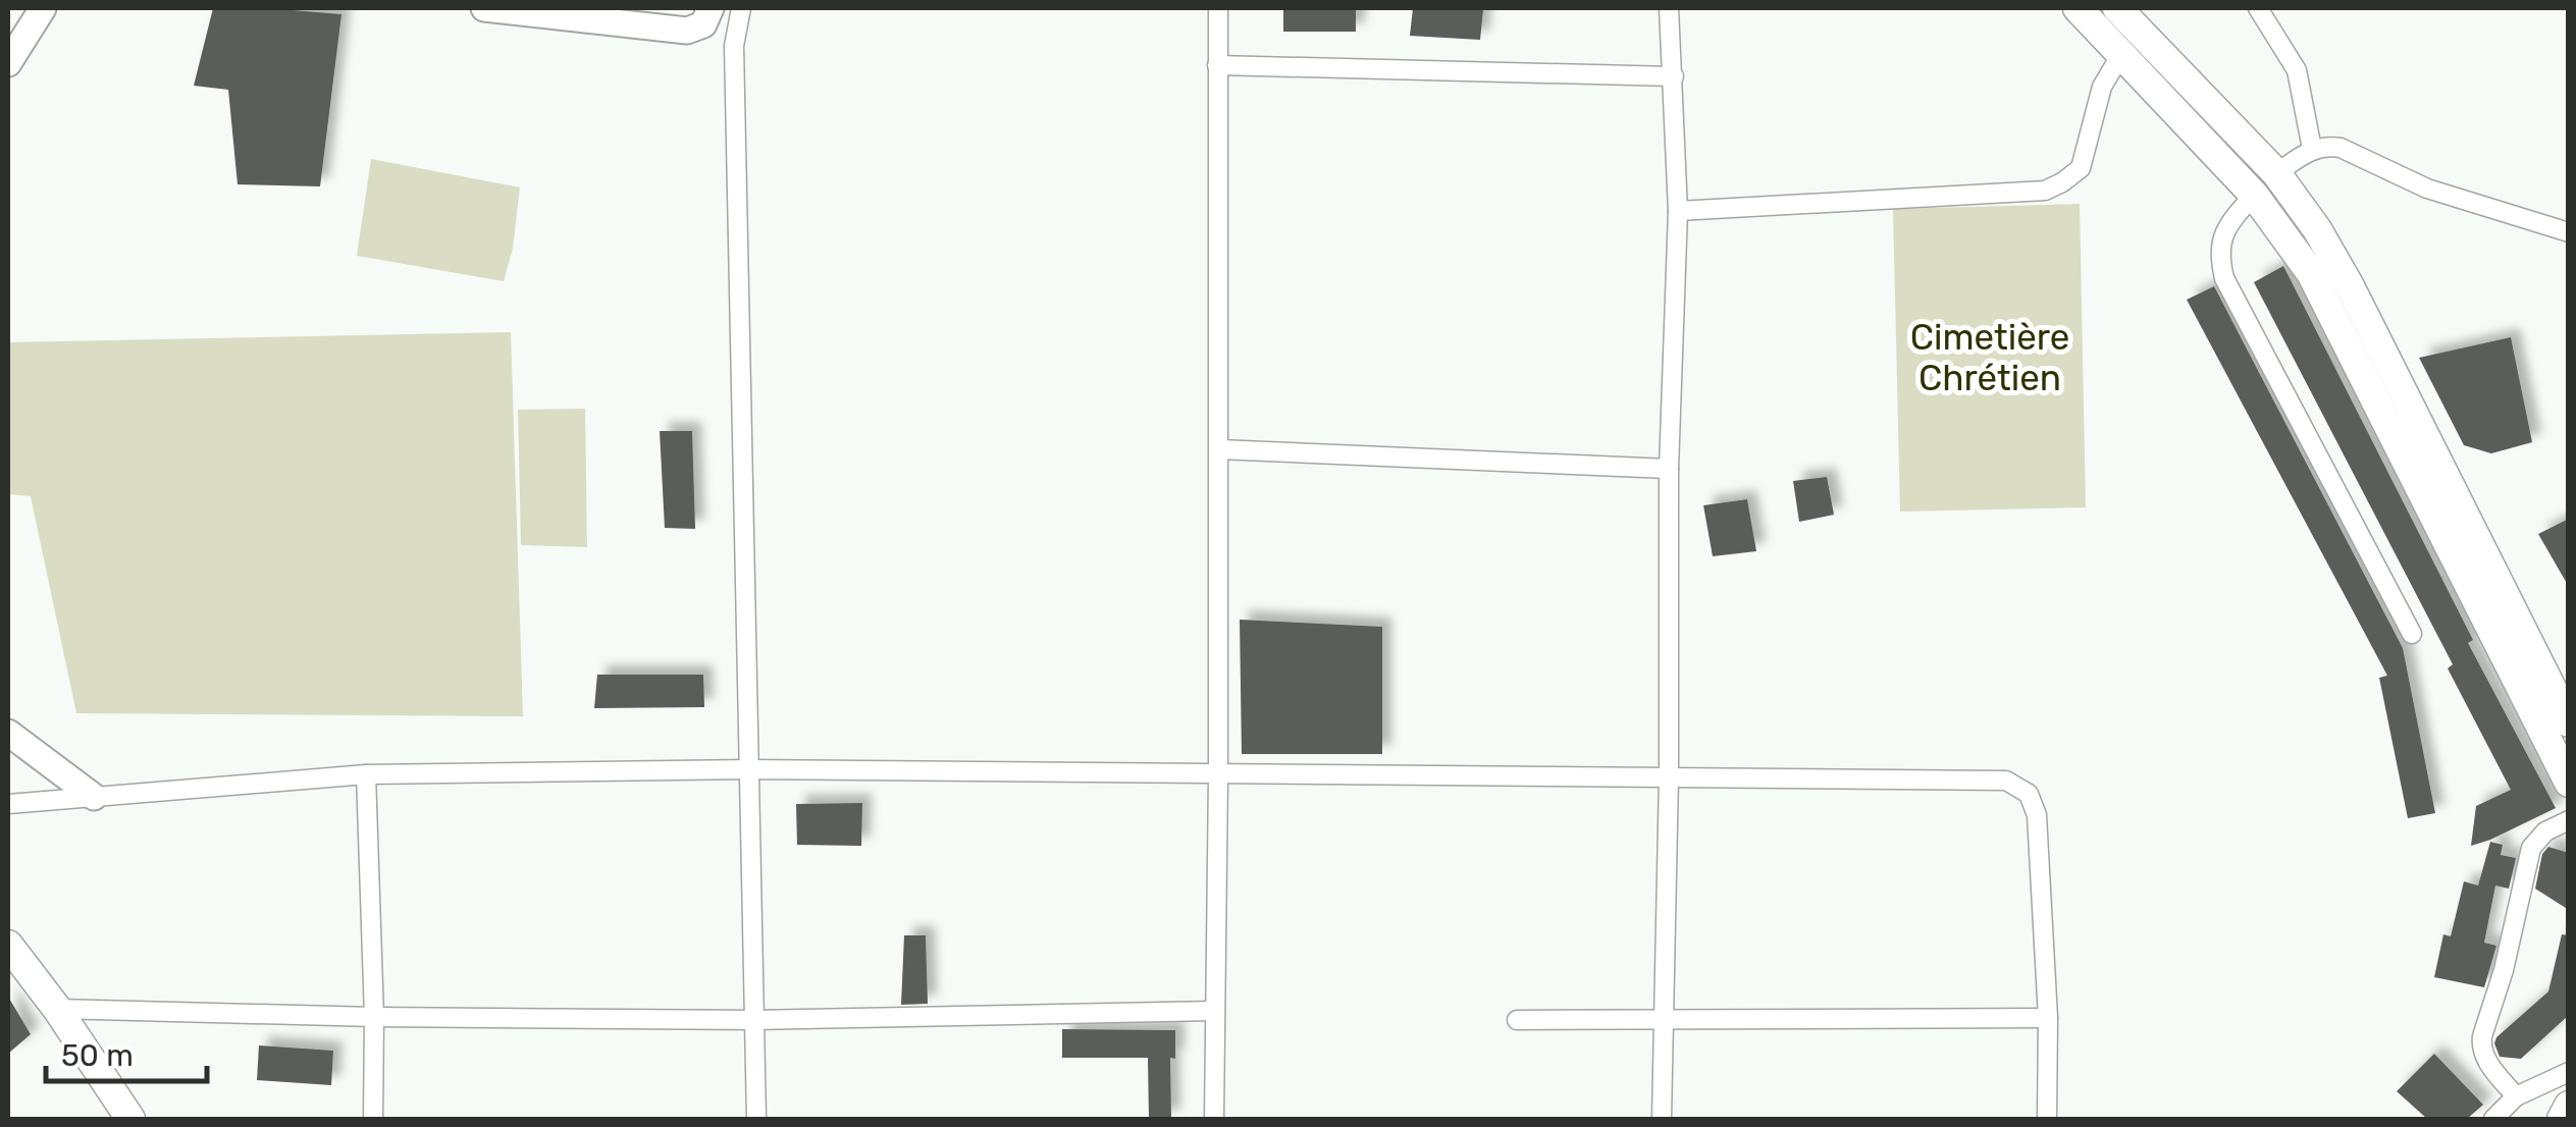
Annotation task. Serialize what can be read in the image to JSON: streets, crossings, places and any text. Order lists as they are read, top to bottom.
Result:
{
  "parks": ["Cimetière Chrétien"],
  "scale_bar": "50 m"
}
